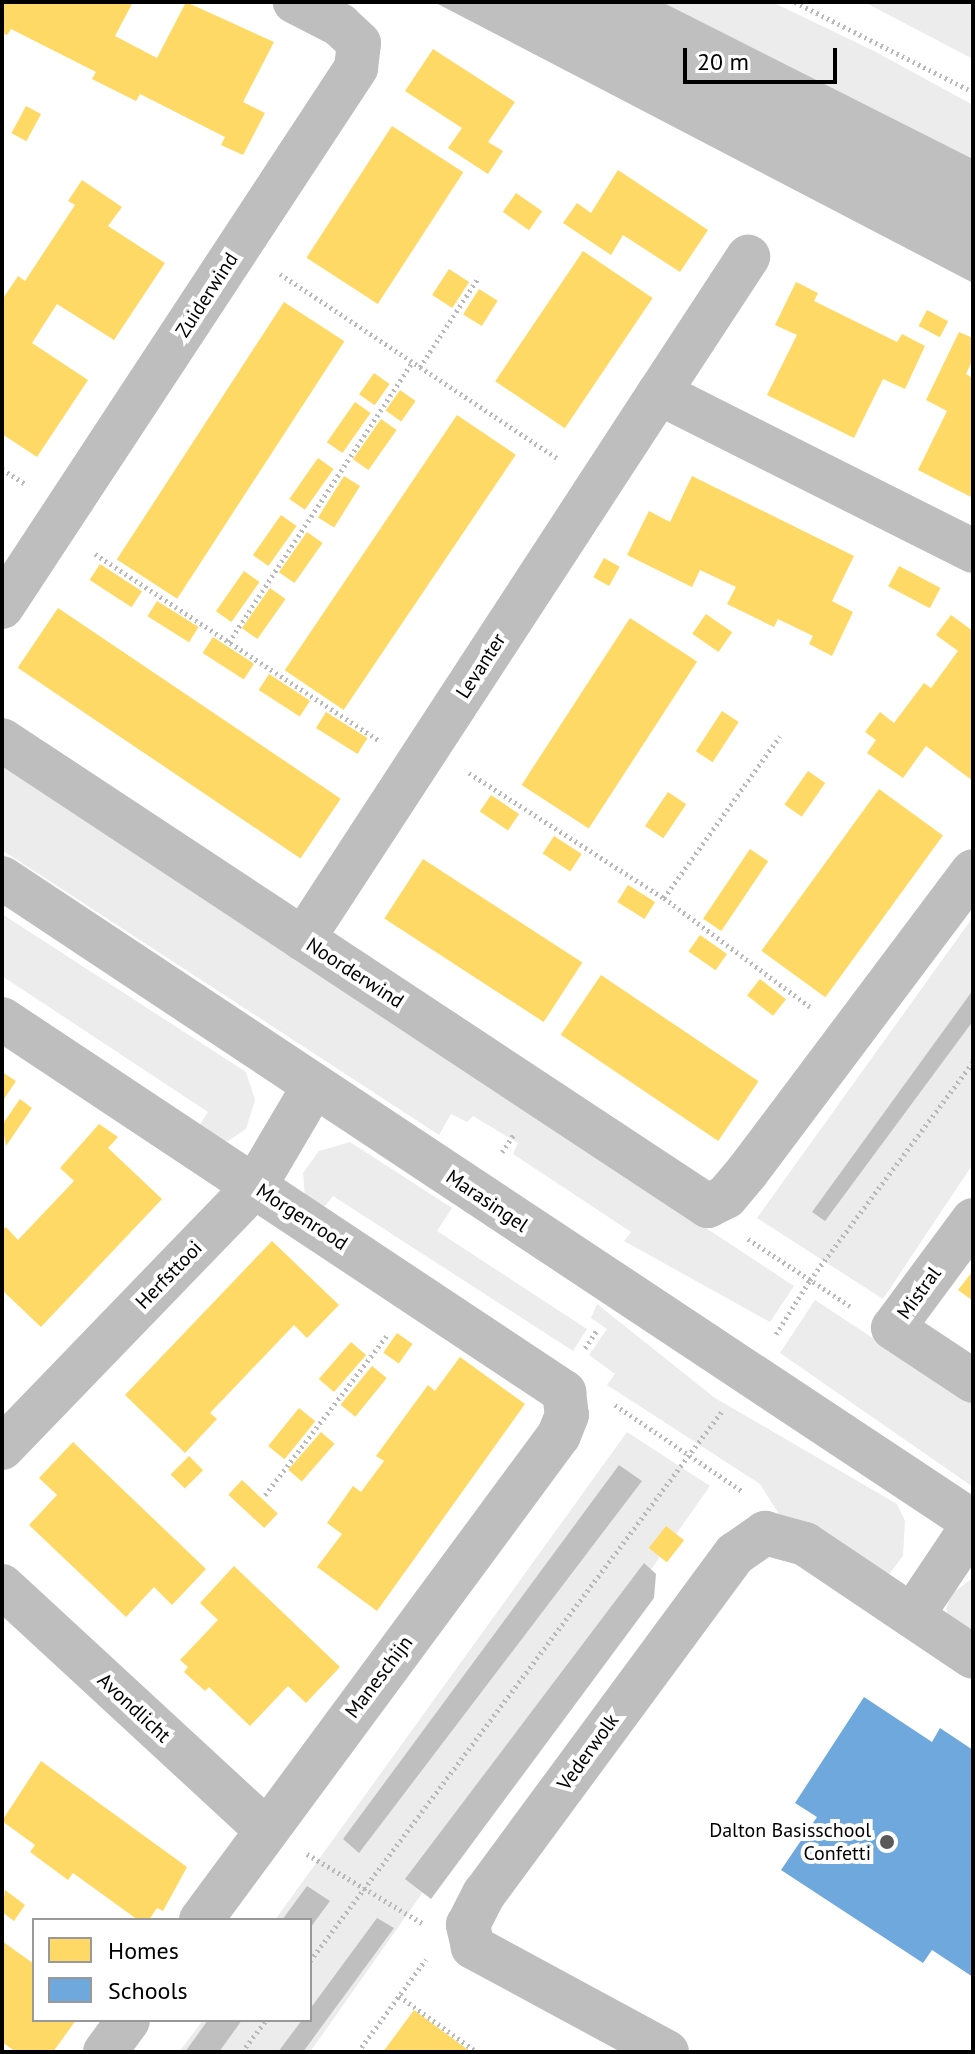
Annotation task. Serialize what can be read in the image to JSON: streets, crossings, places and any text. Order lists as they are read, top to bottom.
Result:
{
  "streets": {
    "street": [
      "Zuiderwind",
      "Levanter",
      "Noorderwind",
      "Marasingel",
      "Morgenrood",
      "Herfsttooi",
      "Mistral",
      "Maneschijn",
      "Avondlicht",
      "Vederwolk"
    ]
  },
  "crossings": [
    ["Levanter", "Noorderwind"],
    ["Marasingel", "Herfsttooi"],
    ["Morgenrood", "Herfsttooi"],
    ["Morgenrood", "Maneschijn"],
    ["Maneschijn", "Avondlicht"]
  ],
  "places": ["Dalton Basisschool Confetti"],
  "legend": ["Homes", "Schools"],
  "scale_bar": "20 m"
}
